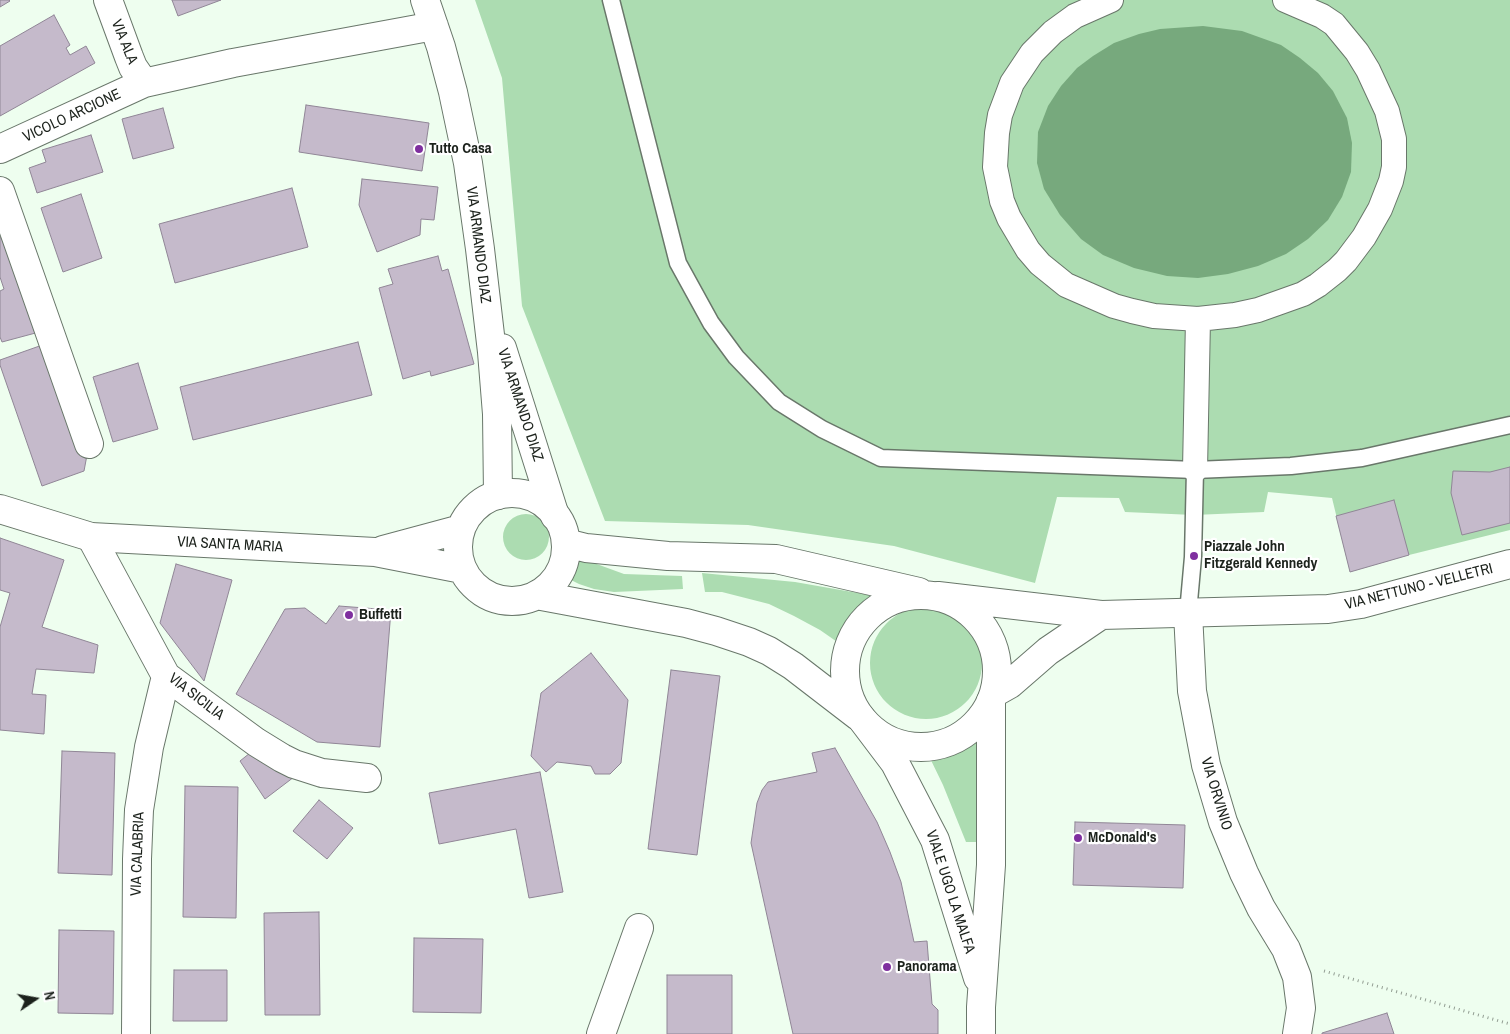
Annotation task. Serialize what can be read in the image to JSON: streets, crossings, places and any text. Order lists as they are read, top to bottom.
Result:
{
  "streets": {
    "street": [
      "VIA ALA",
      "VICOLO ARCIONE",
      "VIA ARMANDO DIAZ",
      "VIA SANTA MARIA",
      "VIA NETTUNO - VELLETRI",
      "VIA SICILIA",
      "VIA ORVINIO",
      "VIA CALABRIA",
      "VIALE UGO LA MALFA"
    ]
  },
  "crossings": [
    ["VIA ALA", "VICOLO ARCIONE"],
    ["VICOLO ARCIONE", "VIA ARMANDO DIAZ"],
    ["VIA ARMANDO DIAZ", "VIA SANTA MARIA"],
    ["VIA SANTA MARIA", "VIA SICILIA"],
    ["VIA NETTUNO - VELLETRI", "VIA ORVINIO"],
    ["VIA SICILIA", "VIA CALABRIA"]
  ],
  "places": [
    "Tutto Casa",
    "Piazzale John Fitzgerald Kennedy",
    "Buffetti",
    "McDonald's",
    "Panorama"
  ],
  "north": "right"
}
